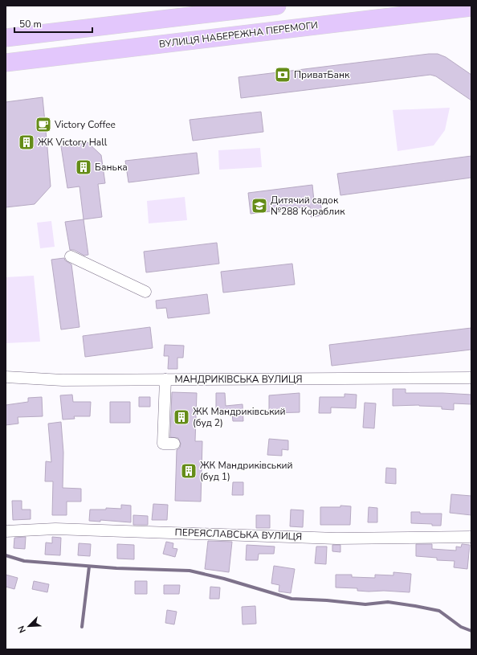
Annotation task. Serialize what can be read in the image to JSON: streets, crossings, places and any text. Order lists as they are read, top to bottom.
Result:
{
  "streets": {
    "main road": ["ВУЛИЦЯ НАБЕРЕЖНА ПЕРЕМОГИ"],
    "street": ["МАНДРИКІВСЬКА ВУЛИЦЯ", "ПЕРЕЯСЛАВСЬКА ВУЛИЦЯ"]
  },
  "places": {
    "bank": ["ПриватБанк"],
    "cafe": ["Victory Coffee"],
    "building": [
      "ЖК Victory Hall",
      "Банька",
      "ЖК Мандриківський (буд 2)",
      "ЖК Мандриківський (буд 1)"
    ],
    "school or university": ["Дитячий садок №288 Кораблик"]
  },
  "scale_bar": "50 m",
  "north": "bottom left"
}
